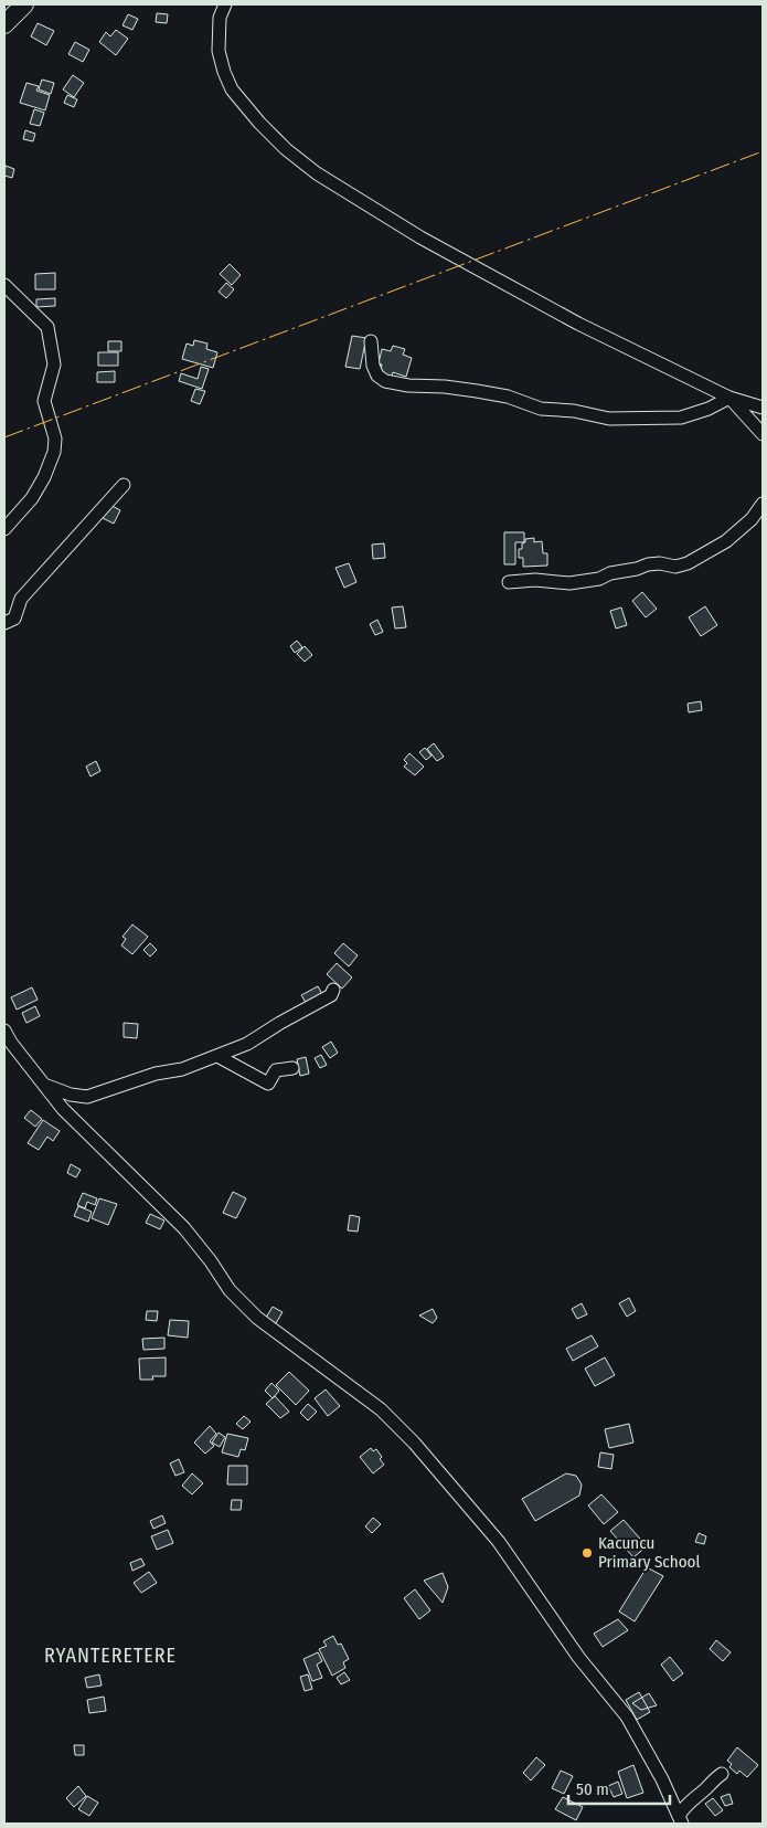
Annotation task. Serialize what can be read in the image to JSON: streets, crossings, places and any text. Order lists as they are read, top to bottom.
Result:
{
  "districts": ["RYANTERETERE"],
  "places": ["Kacuncu Primary School"],
  "scale_bar": "50 m"
}
